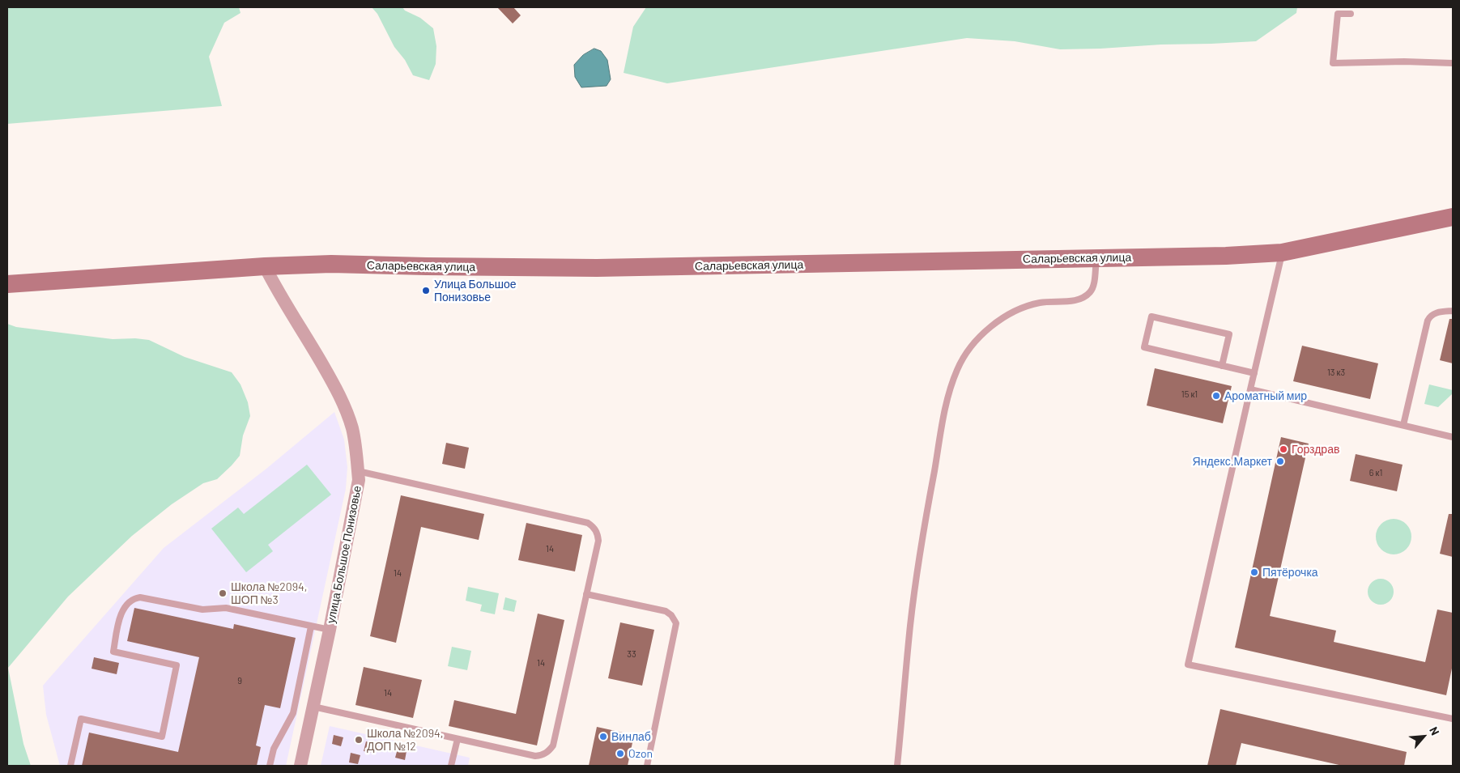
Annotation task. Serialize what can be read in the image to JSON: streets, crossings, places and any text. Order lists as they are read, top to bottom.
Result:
{
  "streets": {
    "street": ["Саларьевская улица", "улица Большое Понизовье"]
  },
  "crossings": [
    ["Саларьевская улица", "улица Большое Понизовье"]
  ],
  "places": [
    "Улица Большое Понизовье",
    "Ароматный мир",
    "Горздрав",
    "Яндекс.Маркет",
    "Пятёрочка",
    "Школа №2094, ШОП №3",
    "Винлаб",
    "Школа №2094, ДОП №12",
    "Ozon"
  ],
  "house_numbers": [
    "13 к3",
    "15 к1",
    "6 к1",
    "14",
    "14",
    "33",
    "14",
    "9",
    "14"
  ],
  "north": "top right"
}
